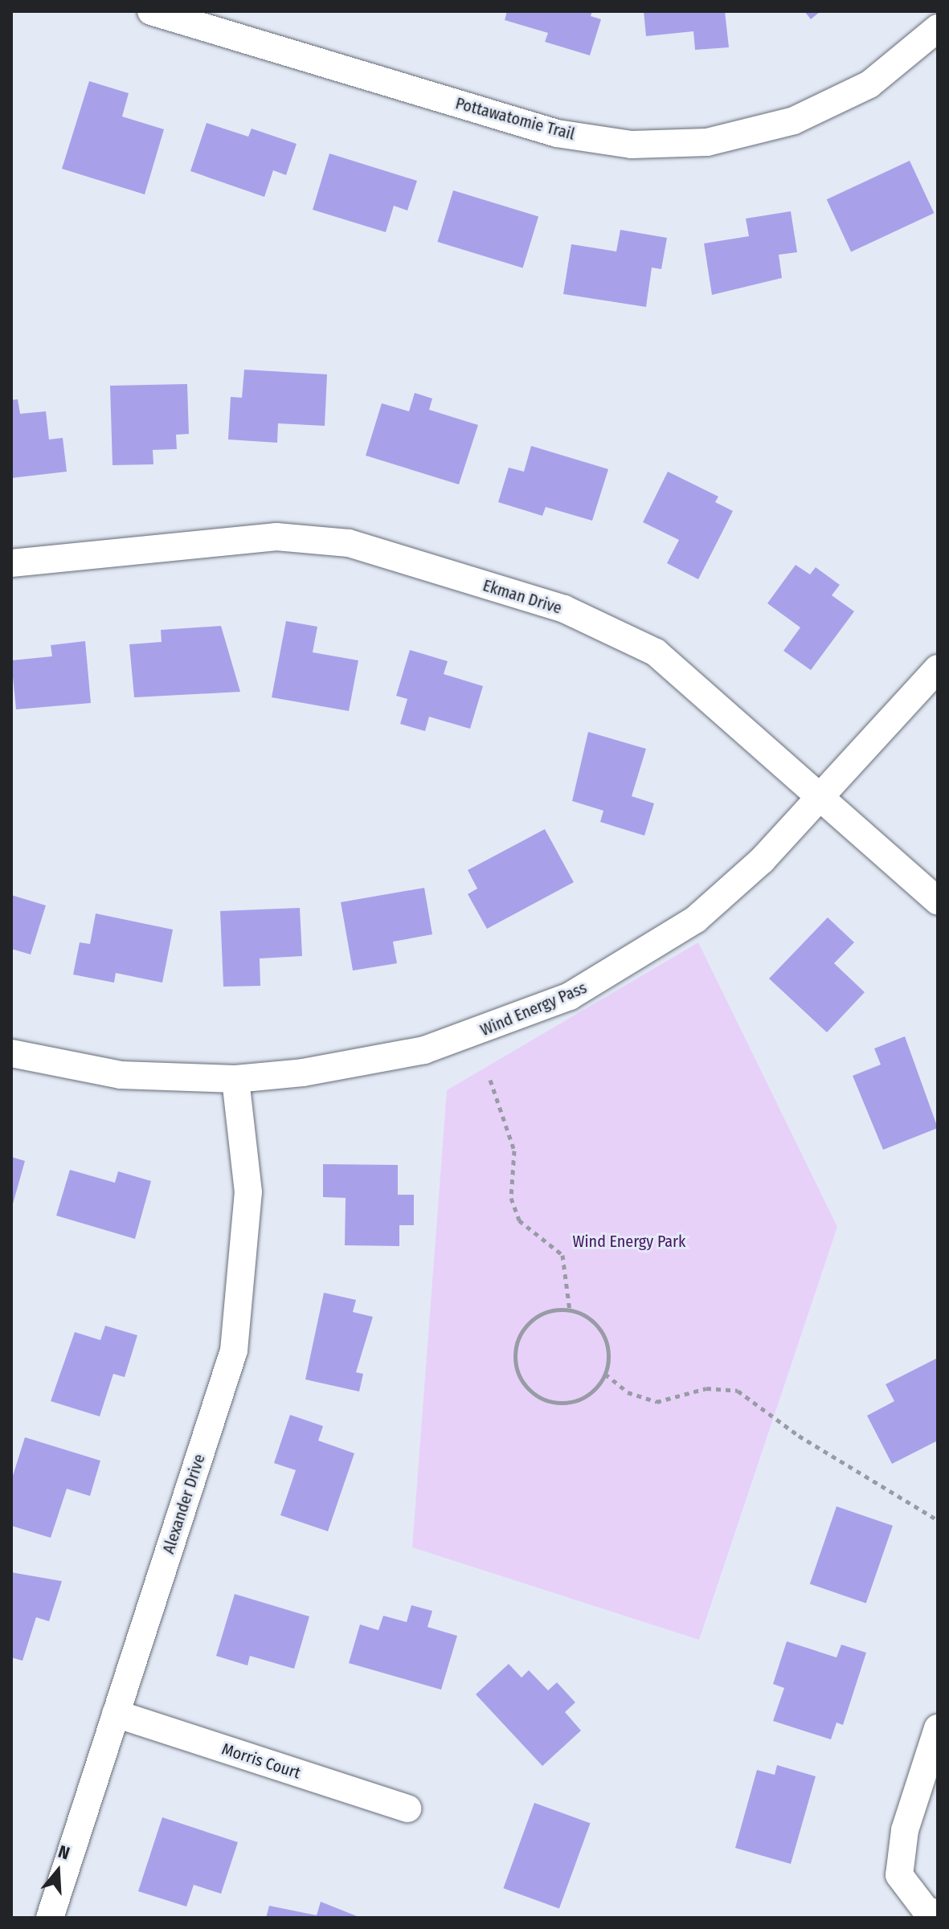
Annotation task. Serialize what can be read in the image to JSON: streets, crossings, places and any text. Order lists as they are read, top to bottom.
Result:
{
  "streets": {
    "street": [
      "Pottawatomie Trail",
      "Ekman Drive",
      "Wind Energy Pass",
      "Alexander Drive",
      "Morris Court"
    ]
  },
  "crossings": [
    ["Ekman Drive", "Wind Energy Pass"],
    ["Wind Energy Pass", "Alexander Drive"],
    ["Alexander Drive", "Morris Court"]
  ],
  "parks": ["Wind Energy Park"],
  "north": "top"
}
